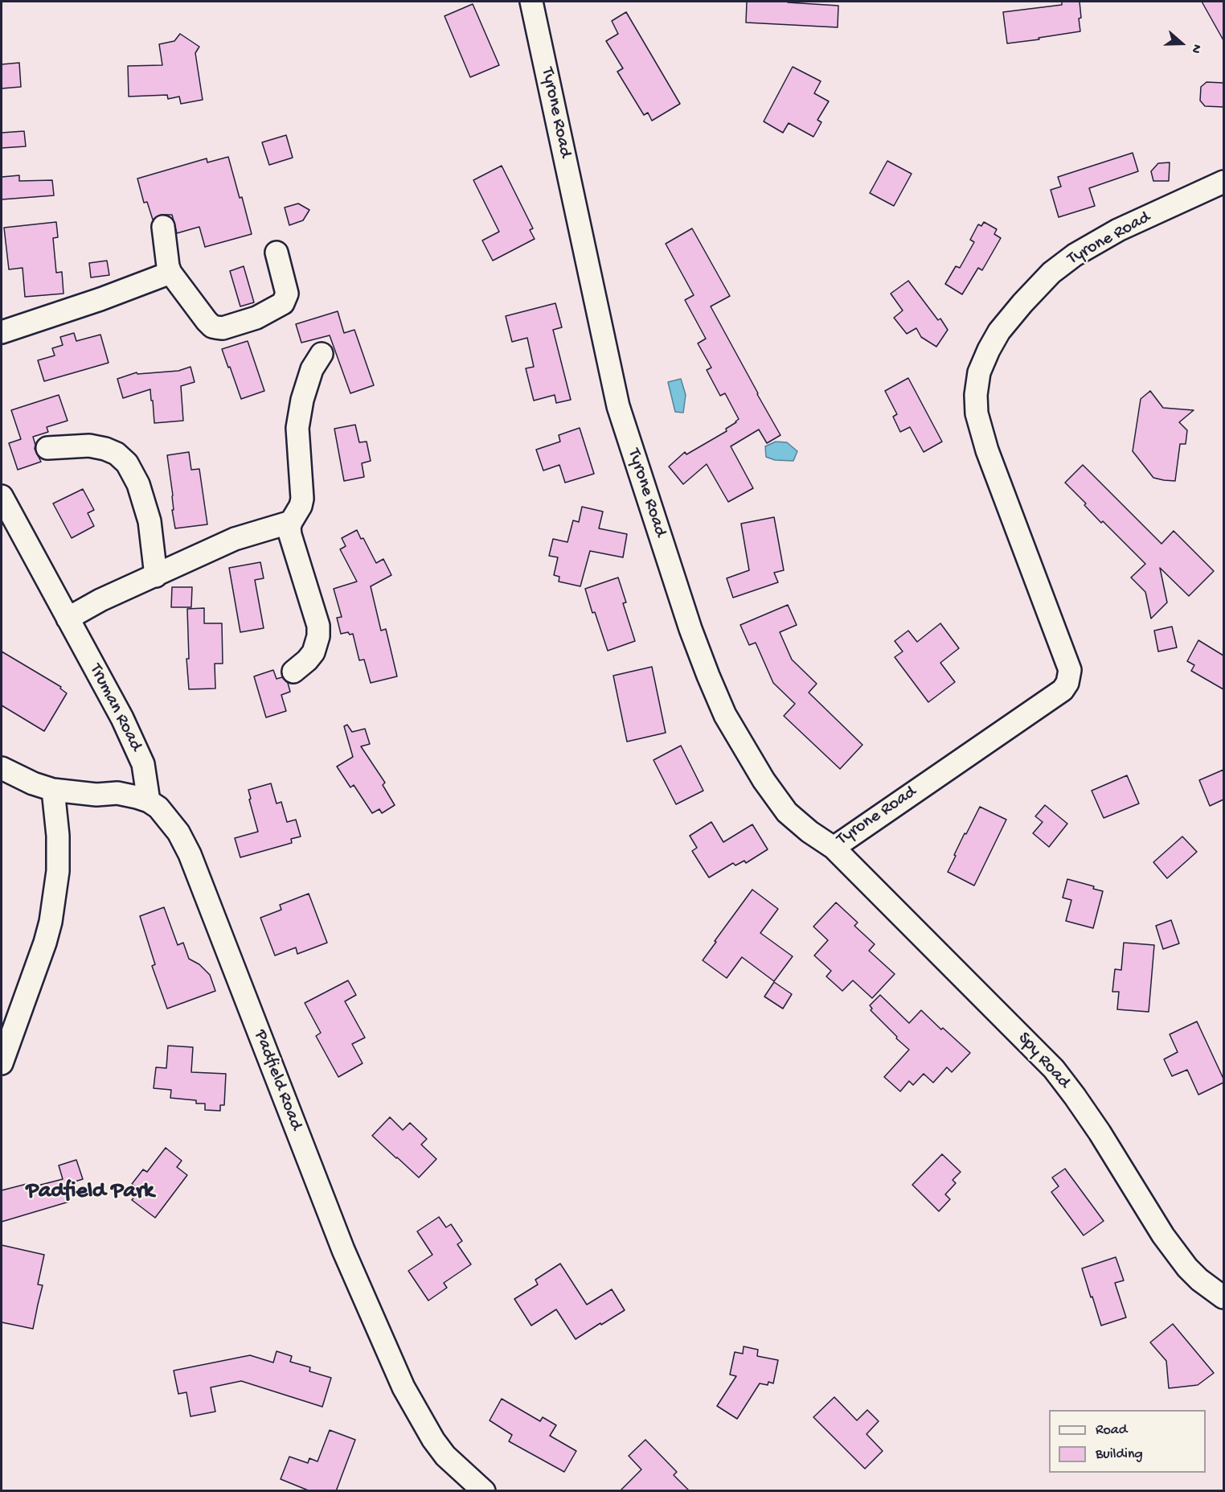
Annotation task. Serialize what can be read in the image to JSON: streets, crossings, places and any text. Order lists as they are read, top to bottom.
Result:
{
  "streets": {
    "street": [
      "Tyrone Road",
      "Truman Road",
      "Spy Road",
      "Padfield Road"
    ]
  },
  "crossings": [
    ["Tyrone Road", "Spy Road"],
    ["Truman Road", "Padfield Road"]
  ],
  "districts": ["Padfield Park"],
  "legend": ["Road", "Building"],
  "north": "right"
}
